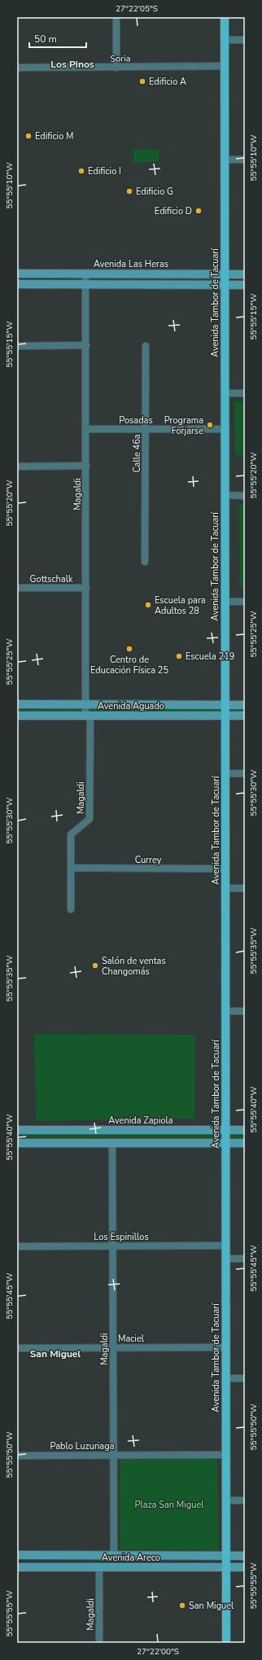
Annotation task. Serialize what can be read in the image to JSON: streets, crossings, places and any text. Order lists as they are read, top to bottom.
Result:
{
  "streets": {
    "main road": [
      "Avenida Las Heras",
      "Avenida Tambor de Tacuarí",
      "Avenida Aguado",
      "Avenida Zapiola",
      "Avenida Areco"
    ],
    "street": [
      "Soria",
      "Posadas",
      "Calle 46a",
      "Magaldi",
      "Gottschalk",
      "Currey",
      "Los Espinillos",
      "Maciel",
      "Pablo Luzuriaga"
    ]
  },
  "crossings": [
    ["Soria", "Avenida Tambor de Tacuarí"],
    ["Avenida Las Heras", "Avenida Tambor de Tacuarí"],
    ["Avenida Las Heras", "Magaldi"],
    ["Avenida Tambor de Tacuarí", "Posadas"],
    ["Avenida Tambor de Tacuarí", "Avenida Aguado"],
    ["Avenida Tambor de Tacuarí", "Currey"],
    ["Avenida Tambor de Tacuarí", "Avenida Zapiola"],
    ["Avenida Tambor de Tacuarí", "Los Espinillos"],
    ["Avenida Tambor de Tacuarí", "Maciel"],
    ["Avenida Tambor de Tacuarí", "Pablo Luzuriaga"],
    ["Avenida Tambor de Tacuarí", "Avenida Areco"],
    ["Posadas", "Calle 46a"],
    ["Posadas", "Magaldi"],
    ["Magaldi", "Gottschalk"],
    ["Magaldi", "Avenida Aguado"],
    ["Magaldi", "Currey"],
    ["Magaldi", "Los Espinillos"],
    ["Magaldi", "Maciel"],
    ["Magaldi", "Pablo Luzuriaga"],
    ["Magaldi", "Avenida Areco"]
  ],
  "districts": ["Los Pinos", "San Miguel"],
  "parks": ["Plaza San Miguel"],
  "places": [
    "Edificio A",
    "Edificio M",
    "Edificio I",
    "Edificio G",
    "Edificio D",
    "Programa Forjarse",
    "Escuela para Adultos 28",
    "Centro de Educación Física 25",
    "Escuela 219",
    "Salón de ventas Changomás",
    "San Miguel"
  ],
  "scale_bar": "50 m",
  "coordinates": [
    "27°22'05\"S",
    "55°55'10\"W",
    "55°55'15\"W",
    "55°55'20\"W",
    "55°55'25\"W",
    "55°55'30\"W",
    "55°55'35\"W",
    "55°55'40\"W",
    "55°55'45\"W",
    "55°55'50\"W",
    "55°55'55\"W",
    "27°22'00\"S"
  ]
}
